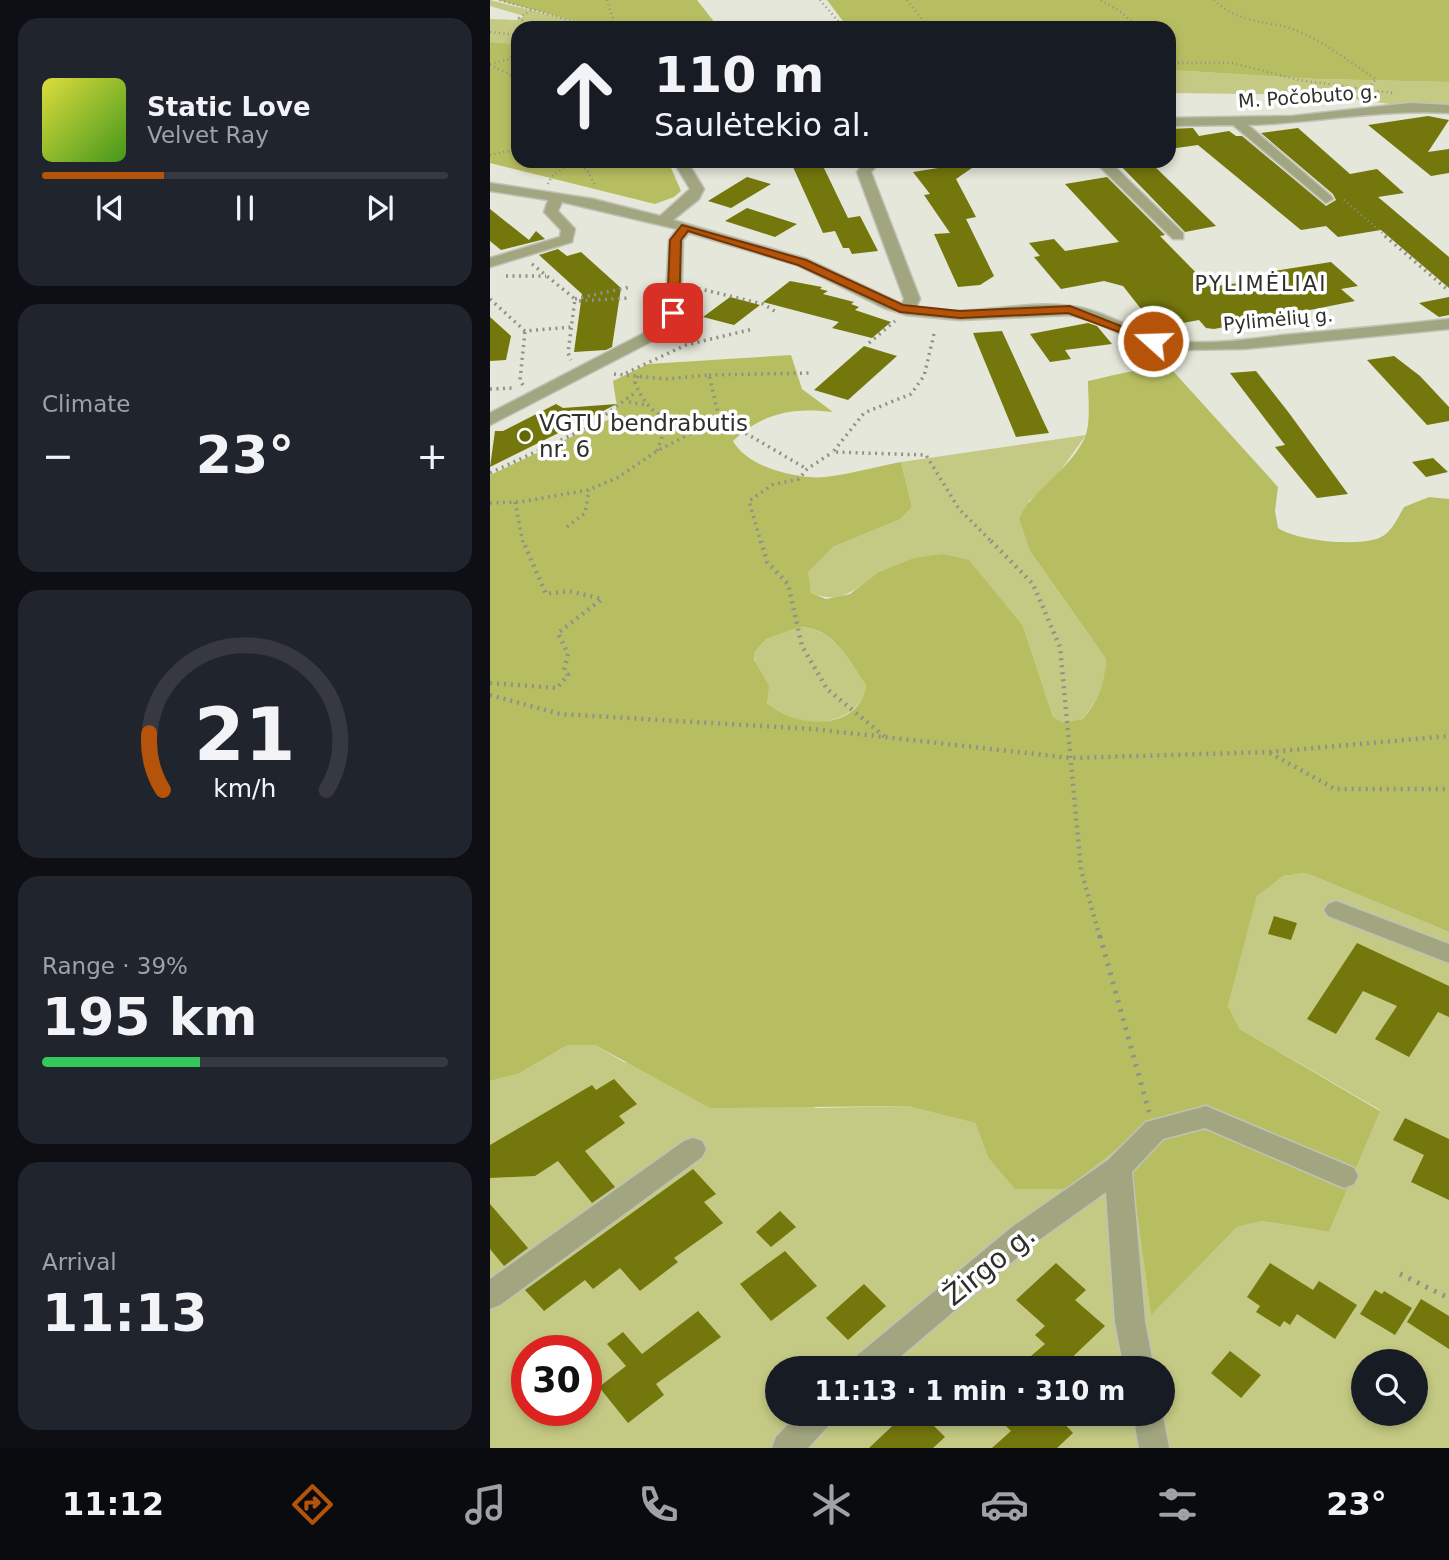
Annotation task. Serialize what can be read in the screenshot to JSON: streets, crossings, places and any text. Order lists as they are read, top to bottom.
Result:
{
  "streets": {
    "street": ["M. Počobuto g.", "Pylimėlių g.", "Žirgo g."]
  },
  "districts": ["PYLIMĖLIAI"],
  "places": ["VGTU bendrabutis nr. 6"],
  "page": {
    "turn": ["110 m", "Saulėtekio al."],
    "song": ["Static Love", "Velvet Ray"],
    "tile": [
      "Climate",
      ["Range · 39%", "195 km"],
      ["Arrival", "11:13"]
    ],
    "heat": ["−", "23°", "+"],
    "limit": "30",
    "trip": "11:13 · 1 min · 310 m",
    "tabs": ["11:12", "23°"],
    "gauge": ["21", "km/h"]
  }
}
